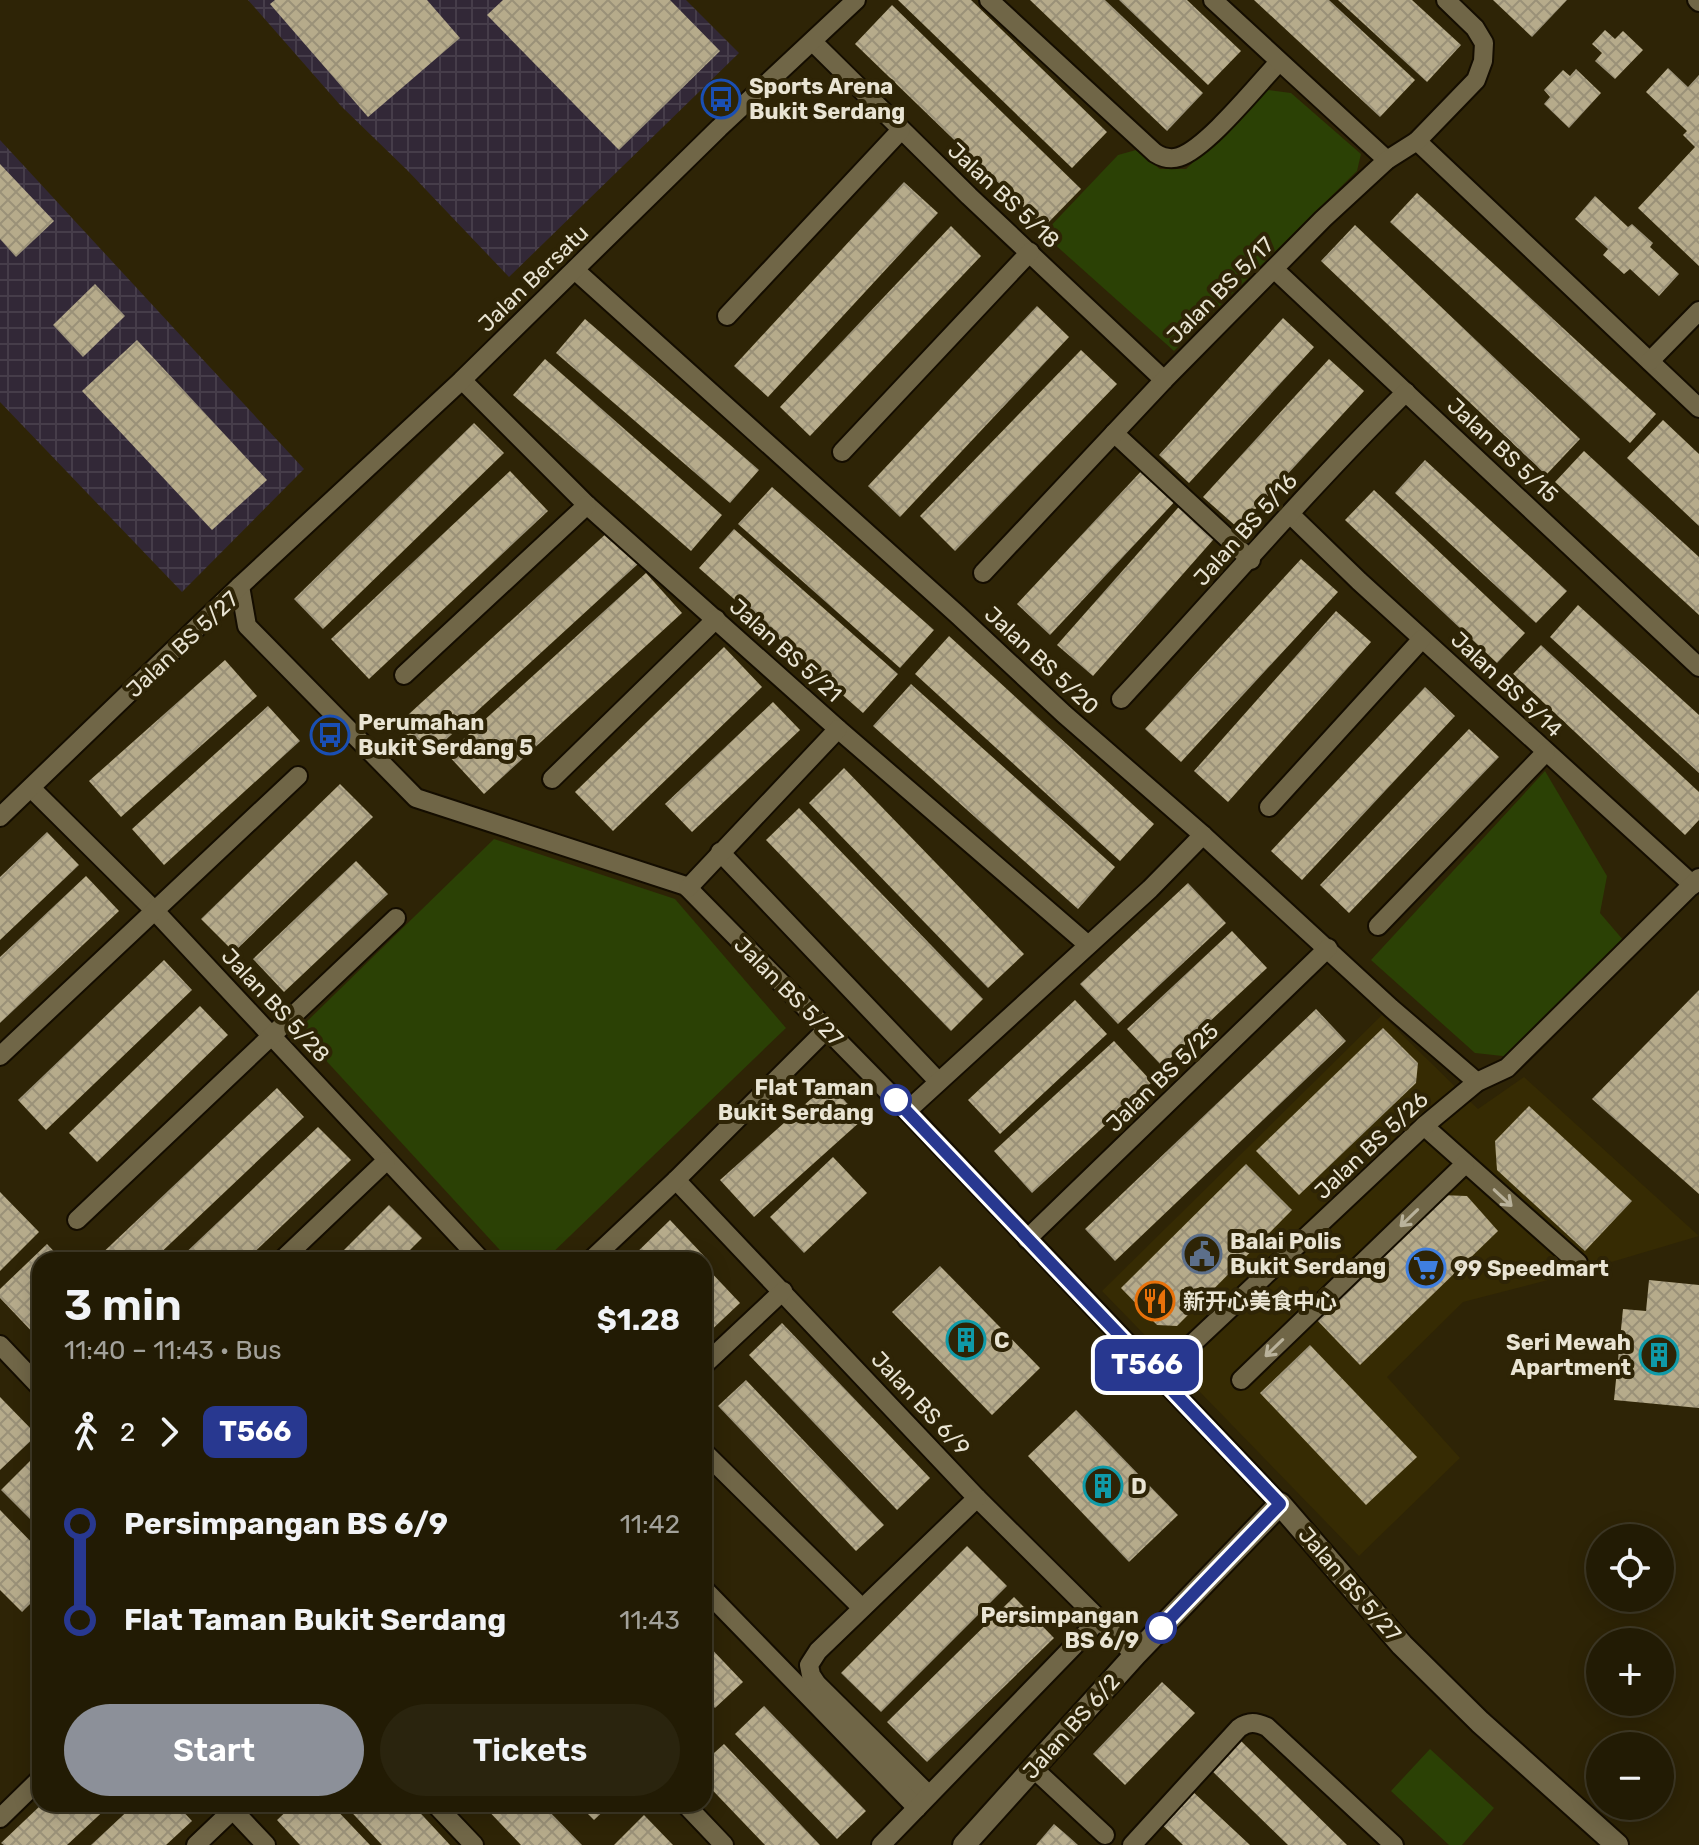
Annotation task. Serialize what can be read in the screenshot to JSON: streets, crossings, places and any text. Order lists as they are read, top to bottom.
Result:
{
  "streets": {
    "street": [
      "Jalan BS 5/18",
      "Jalan Bersatu",
      "Jalan BS 5/17",
      "Jalan BS 5/15",
      "Jalan BS 5/16",
      "Jalan BS 5/27",
      "Jalan BS 5/21",
      "Jalan BS 5/20",
      "Jalan BS 5/14",
      "Jalan BS 5/28",
      "Jalan BS 5/25",
      "Jalan BS 5/26",
      "Jalan BS 6/9",
      "Jalan BS 6/2"
    ]
  },
  "crossings": [
    ["Jalan BS 5/18", "Jalan Bersatu"],
    ["Jalan BS 5/18", "Jalan BS 5/17"],
    ["Jalan Bersatu", "Jalan BS 5/27"],
    ["Jalan Bersatu", "Jalan BS 5/21"],
    ["Jalan Bersatu", "Jalan BS 5/20"],
    ["Jalan BS 5/17", "Jalan BS 5/15"],
    ["Jalan BS 5/15", "Jalan BS 5/16"],
    ["Jalan BS 5/16", "Jalan BS 5/14"],
    ["Jalan BS 5/27", "Jalan BS 5/28"],
    ["Jalan BS 5/27", "Jalan BS 5/25"],
    ["Jalan BS 5/27", "Jalan BS 5/26"],
    ["Jalan BS 5/27", "Jalan BS 6/2"],
    ["Jalan BS 5/20", "Jalan BS 5/25"],
    ["Jalan BS 5/20", "Jalan BS 5/26"],
    ["Jalan BS 5/14", "Jalan BS 5/26"],
    ["Jalan BS 6/9", "Jalan BS 6/2"]
  ],
  "places": {
    "bus stop": ["Sports Arena Bukit Serdang", "Perumahan Bukit Serdang 5"],
    "other": ["Flat Taman Bukit Serdang", "Persimpangan BS 6/9"],
    "public building": ["Balai Polis Bukit Serdang"],
    "supermarket": ["99 Speedmart"],
    "restaurant": ["新开心美食中心"],
    "building": ["C", "Seri Mewah Apartment", "D"]
  },
  "lines": ["bus line T566"],
  "page": {
    "on_map": "T566",
    "heading": ["3 min", "11:40 – 11:43 · Bus", "$1.28"],
    "legs": ["2", "T566"],
    "list": [
      {
        "name": "Persimpangan BS 6/9",
        "value": "11:42"
      },
      {
        "name": "Flat Taman Bukit Serdang",
        "value": "11:43"
      }
    ],
    "map_buttons": ["+", "−"],
    "buttons": ["Start", "Tickets"]
  }
}
